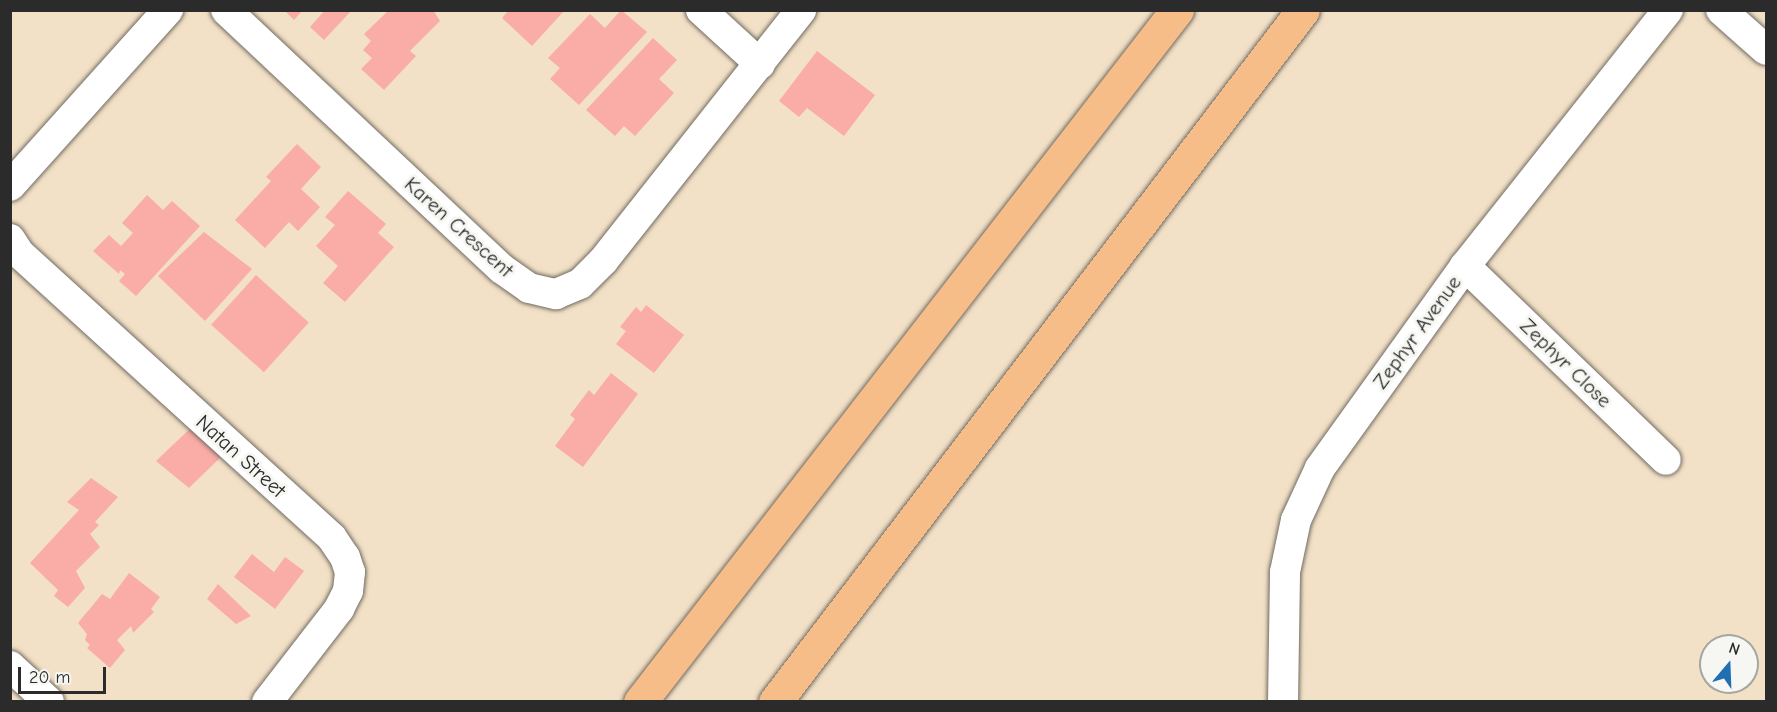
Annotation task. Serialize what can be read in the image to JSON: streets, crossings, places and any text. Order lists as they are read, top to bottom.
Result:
{
  "streets": {
    "street": [
      "Karen Crescent",
      "Zephyr Avenue",
      "Zephyr Close",
      "Natan Street"
    ]
  },
  "crossings": [
    ["Zephyr Avenue", "Zephyr Close"]
  ],
  "scale_bar": "20 m",
  "north": "top"
}
